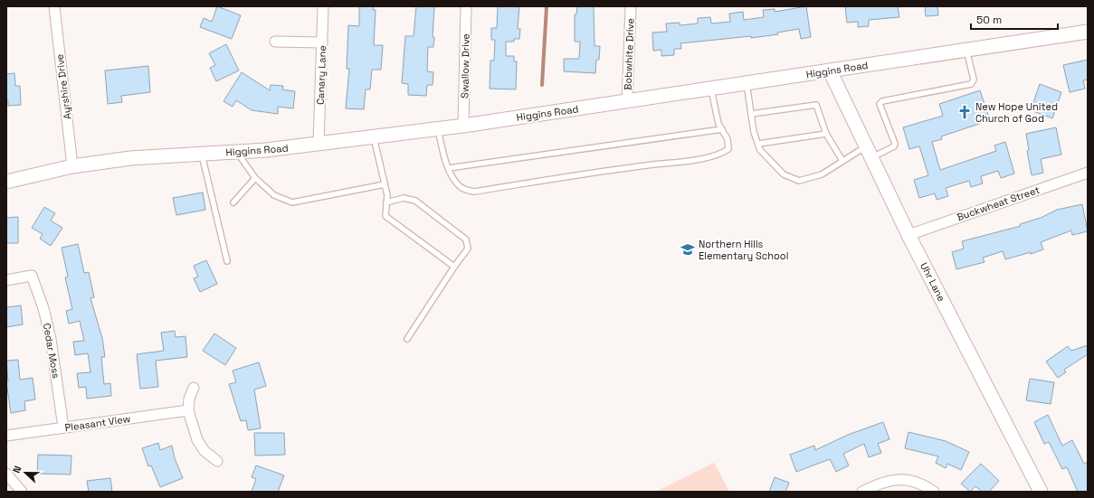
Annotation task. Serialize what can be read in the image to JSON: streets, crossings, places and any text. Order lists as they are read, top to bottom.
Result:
{
  "streets": {
    "street": [
      "Bobwhite Drive",
      "Swallow Drive",
      "Higgins Road",
      "Canary Lane",
      "Ayrshire Drive",
      "Buckwheat Street",
      "Uhr Lane",
      "Cedar Moss",
      "Pleasant View"
    ]
  },
  "crossings": [
    ["Bobwhite Drive", "Higgins Road"],
    ["Swallow Drive", "Higgins Road"],
    ["Higgins Road", "Canary Lane"],
    ["Higgins Road", "Ayrshire Drive"],
    ["Higgins Road", "Uhr Lane"],
    ["Buckwheat Street", "Uhr Lane"],
    ["Cedar Moss", "Pleasant View"]
  ],
  "places": {
    "church": ["New Hope United Church of God"],
    "school or university": ["Northern Hills Elementary School"]
  },
  "scale_bar": "50 m",
  "north": "left"
}
